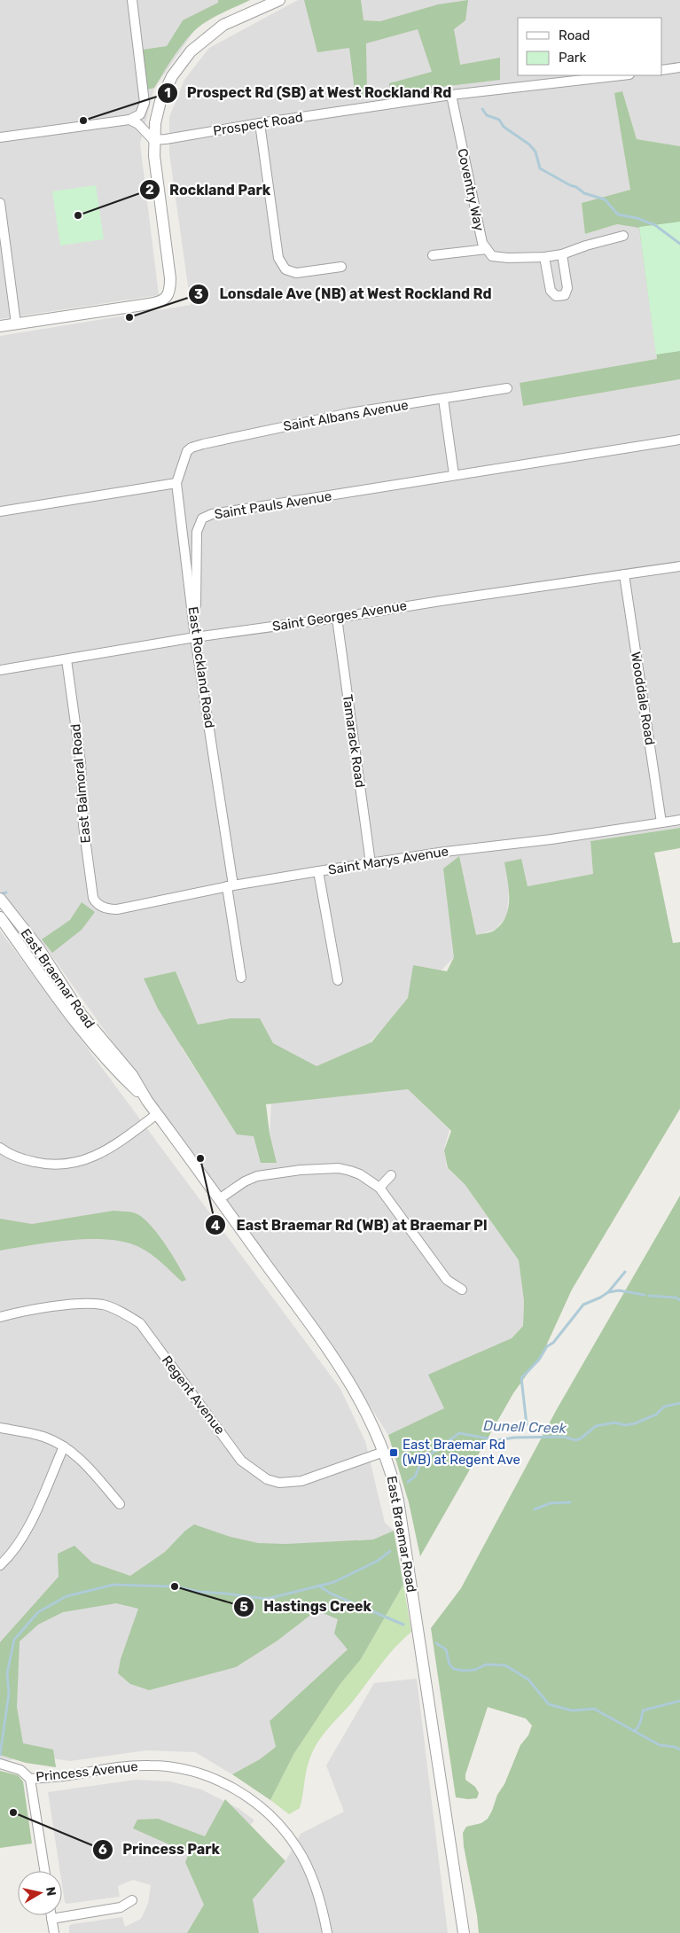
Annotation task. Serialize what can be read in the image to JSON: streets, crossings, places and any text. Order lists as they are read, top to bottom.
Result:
{
  "streets": {
    "street": [
      "Prospect Road",
      "Coventry Way",
      "Saint Albans Avenue",
      "Saint Pauls Avenue",
      "Saint Georges Avenue",
      "East Rockland Road",
      "Wooddale Road",
      "Tamarack Road",
      "East Balmoral Road",
      "Saint Marys Avenue",
      "East Braemar Road",
      "Regent Avenue",
      "Princess Avenue"
    ]
  },
  "crossings": [
    ["Prospect Road", "Coventry Way"],
    ["Saint Albans Avenue", "East Rockland Road"],
    ["Saint Pauls Avenue", "East Rockland Road"],
    ["Saint Georges Avenue", "East Rockland Road"],
    ["Saint Georges Avenue", "Wooddale Road"],
    ["Saint Georges Avenue", "Tamarack Road"],
    ["Saint Georges Avenue", "East Balmoral Road"],
    ["East Rockland Road", "Saint Marys Avenue"],
    ["Wooddale Road", "Saint Marys Avenue"],
    ["Tamarack Road", "Saint Marys Avenue"],
    ["East Balmoral Road", "Saint Marys Avenue"],
    ["East Braemar Road", "Regent Avenue"]
  ],
  "water": ["Dunell Creek"],
  "places": {
    "other": [
      "Prospect Rd (SB) at West Rockland Rd",
      "Rockland Park",
      "Lonsdale Ave (NB) at West Rockland Rd",
      "East Braemar Rd (WB) at Braemar Pl",
      "Hastings Creek",
      "Princess Park"
    ],
    "transit": ["East Braemar Rd (WB) at Regent Ave"]
  },
  "legend": ["Road", "Park"],
  "north": "right"
}
